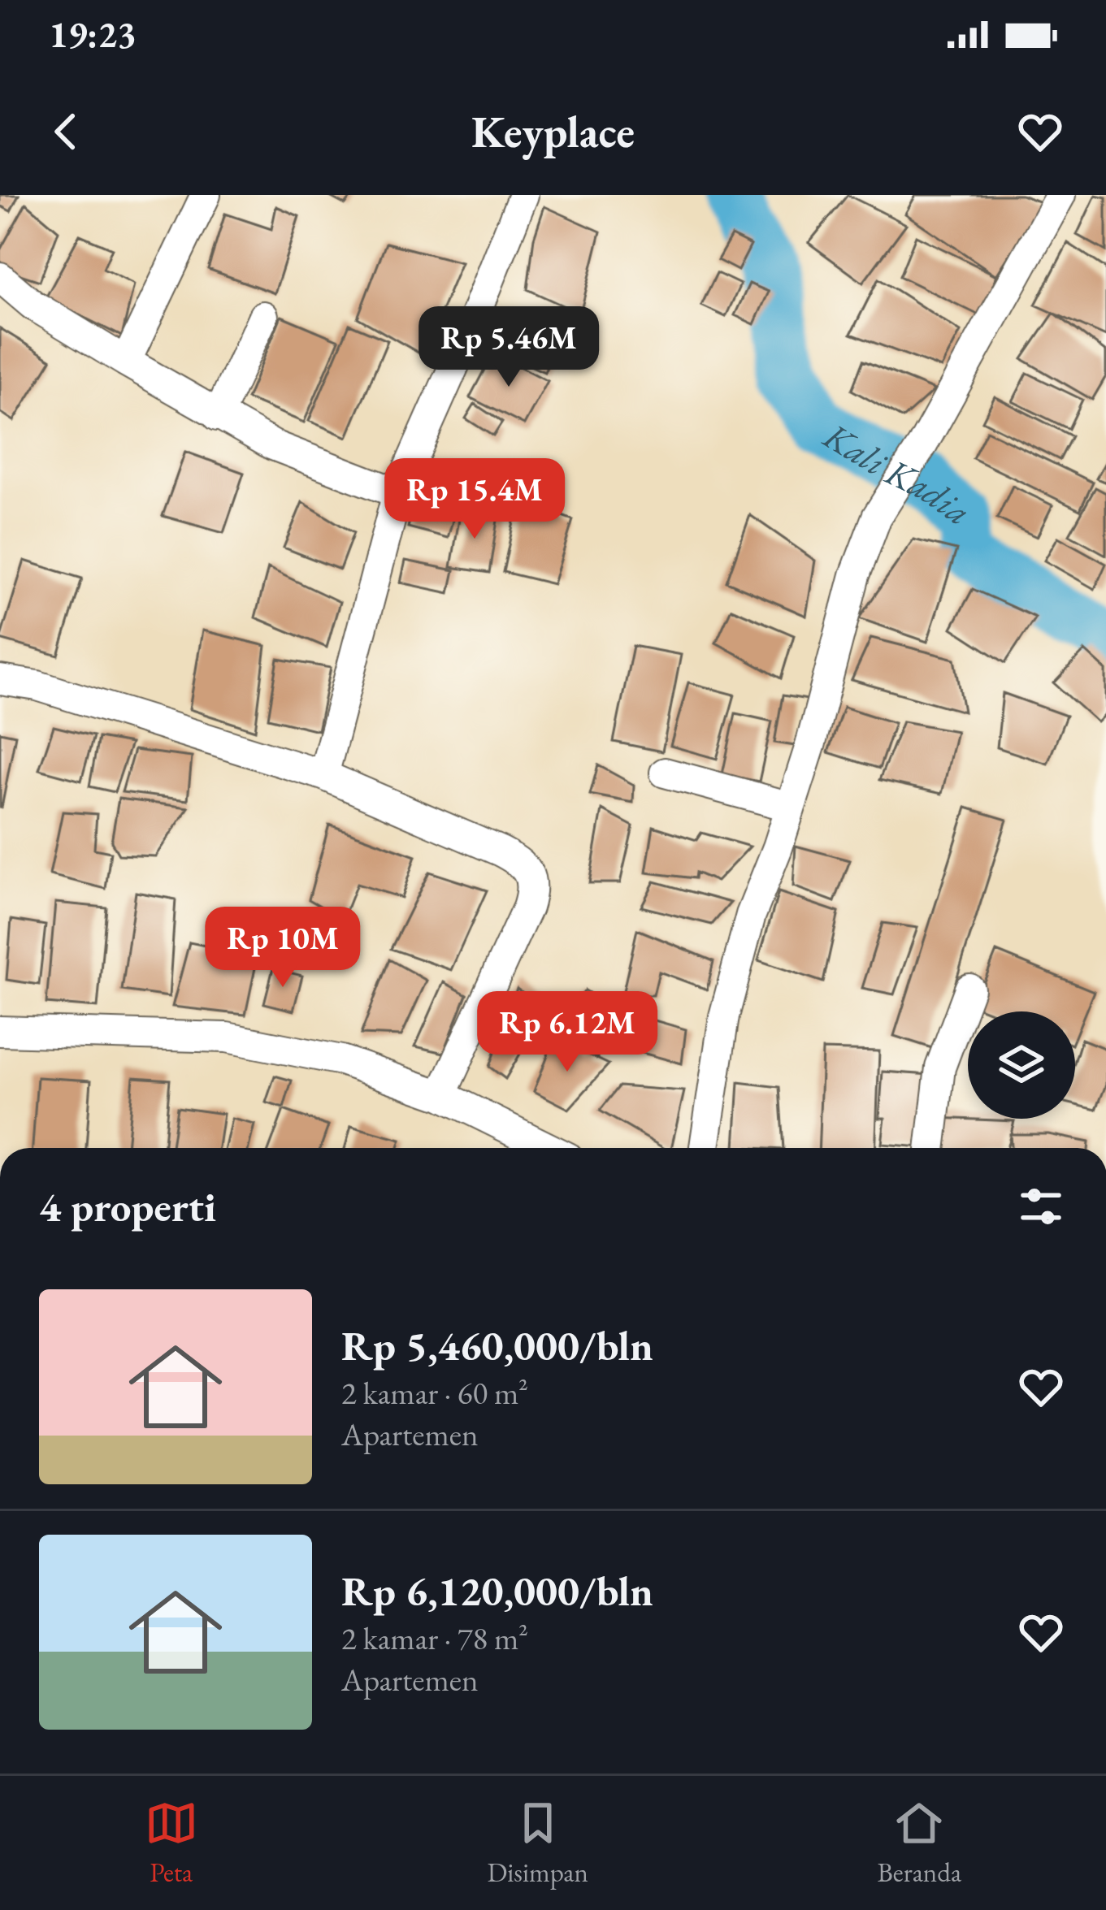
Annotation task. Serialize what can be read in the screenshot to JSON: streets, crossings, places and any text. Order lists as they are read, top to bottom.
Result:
{
  "water": ["Kali Kadia"],
  "page": {
    "status": "19:23",
    "header": "Keyplace",
    "price": [
      "Rp 5.46M",
      "Rp 15.4M",
      "Rp 10M",
      "Rp 6.12M"
    ],
    "heading": "4 properti",
    "list": [
      {
        "name": "Rp 5,460,000/bln",
        "note": "2 kamar · 60 m² · Apartemen"
      },
      {
        "name": "Rp 6,120,000/bln",
        "note": "2 kamar · 78 m² · Apartemen"
      }
    ],
    "tabs": ["Peta", "Disimpan", "Beranda"]
  }
}
